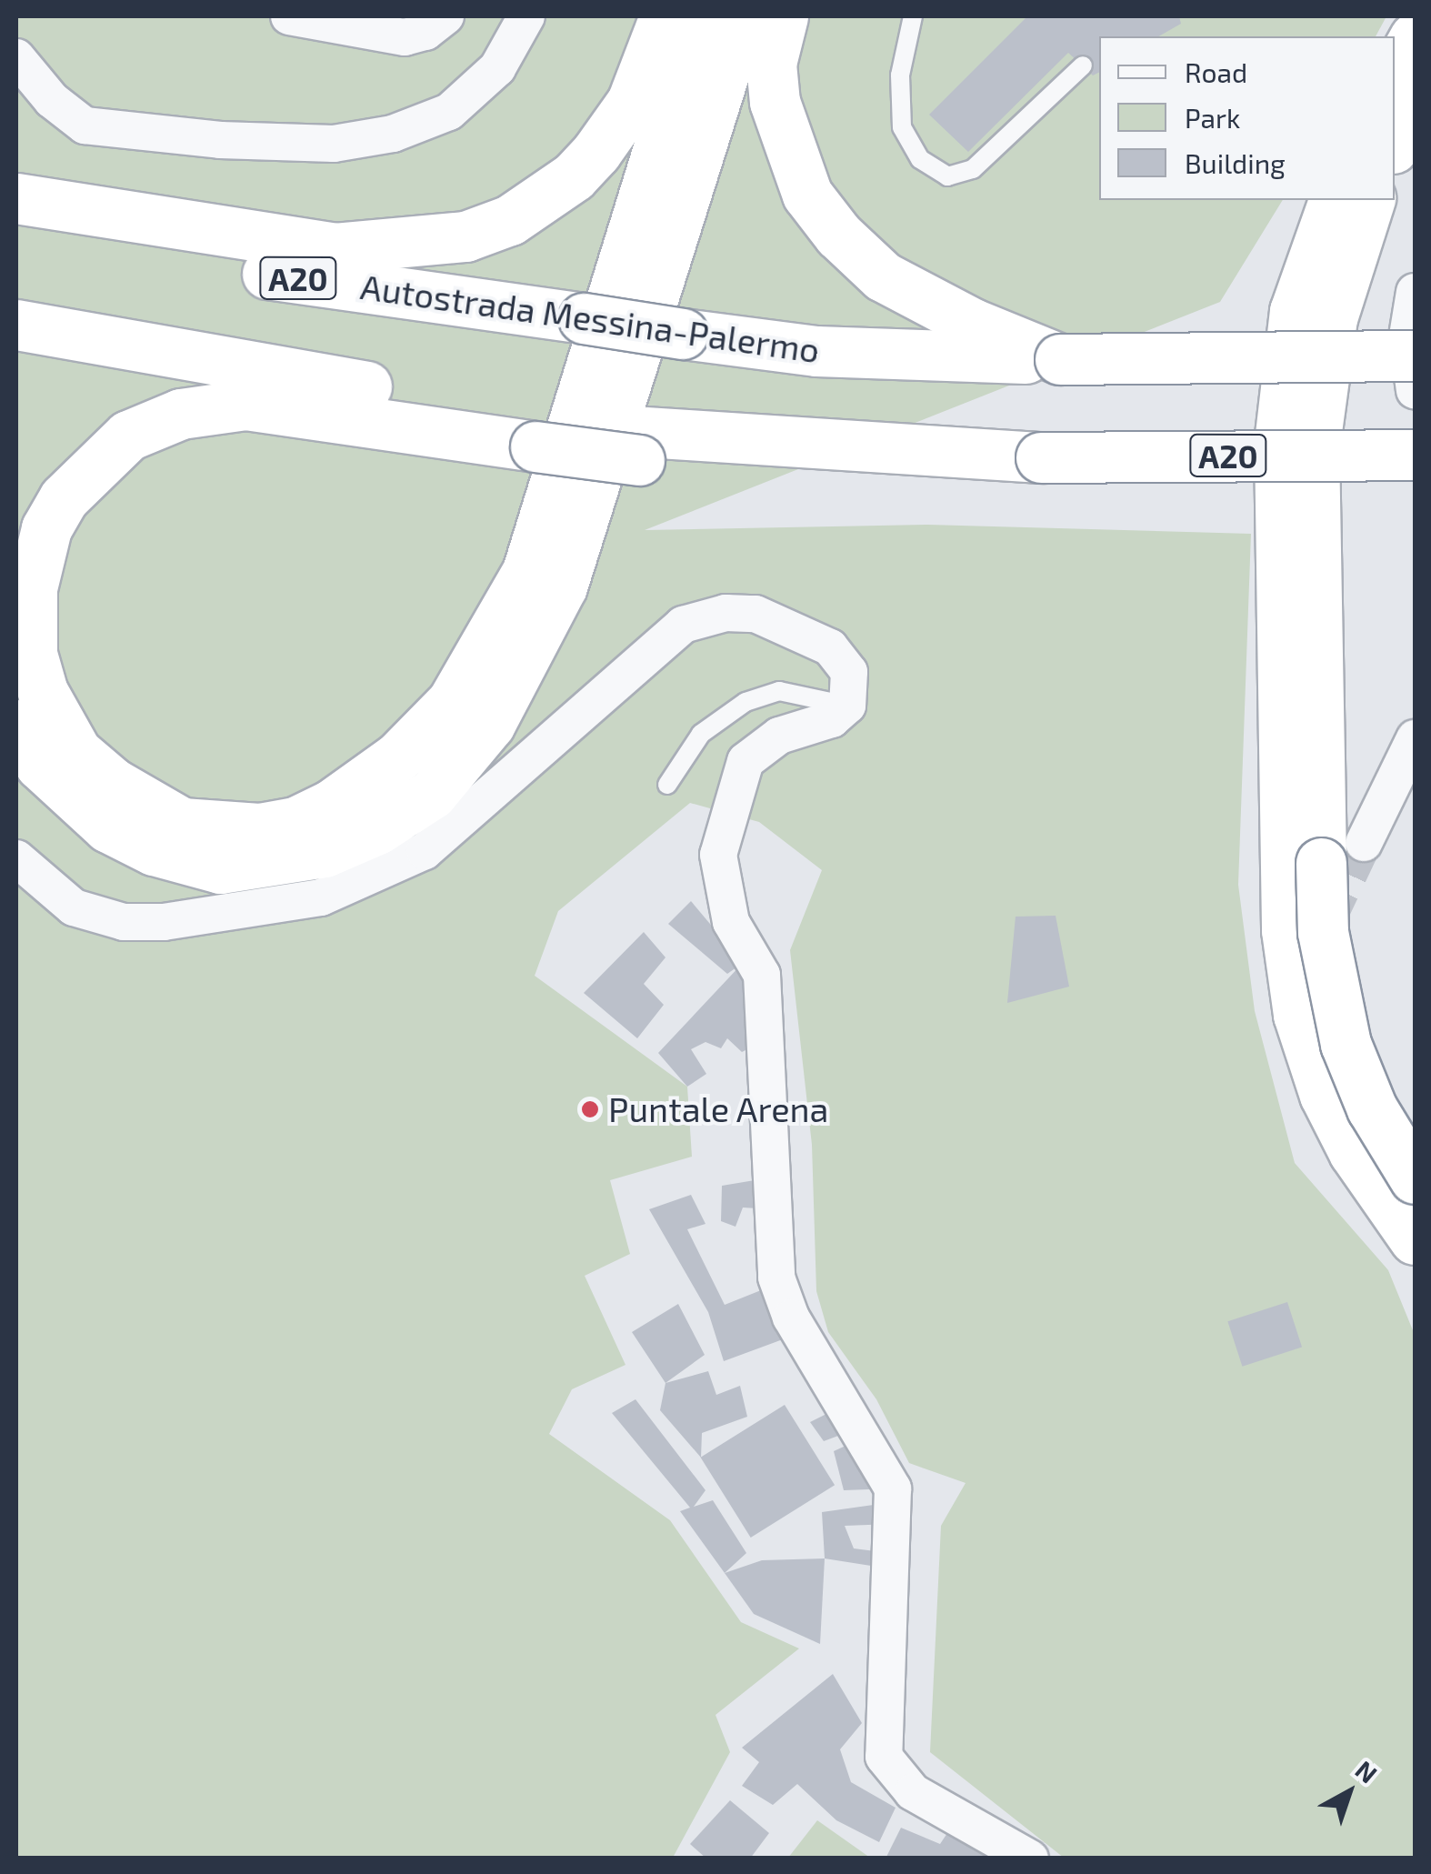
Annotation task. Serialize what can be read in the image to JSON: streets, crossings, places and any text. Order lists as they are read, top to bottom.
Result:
{
  "streets": {
    "highway": ["A20", "Autostrada Messina-Palermo"]
  },
  "crossings": [
    ["A20", "Autostrada Messina-Palermo"]
  ],
  "places": ["Puntale Arena"],
  "legend": ["Road", "Park", "Building"],
  "north": "top right"
}
